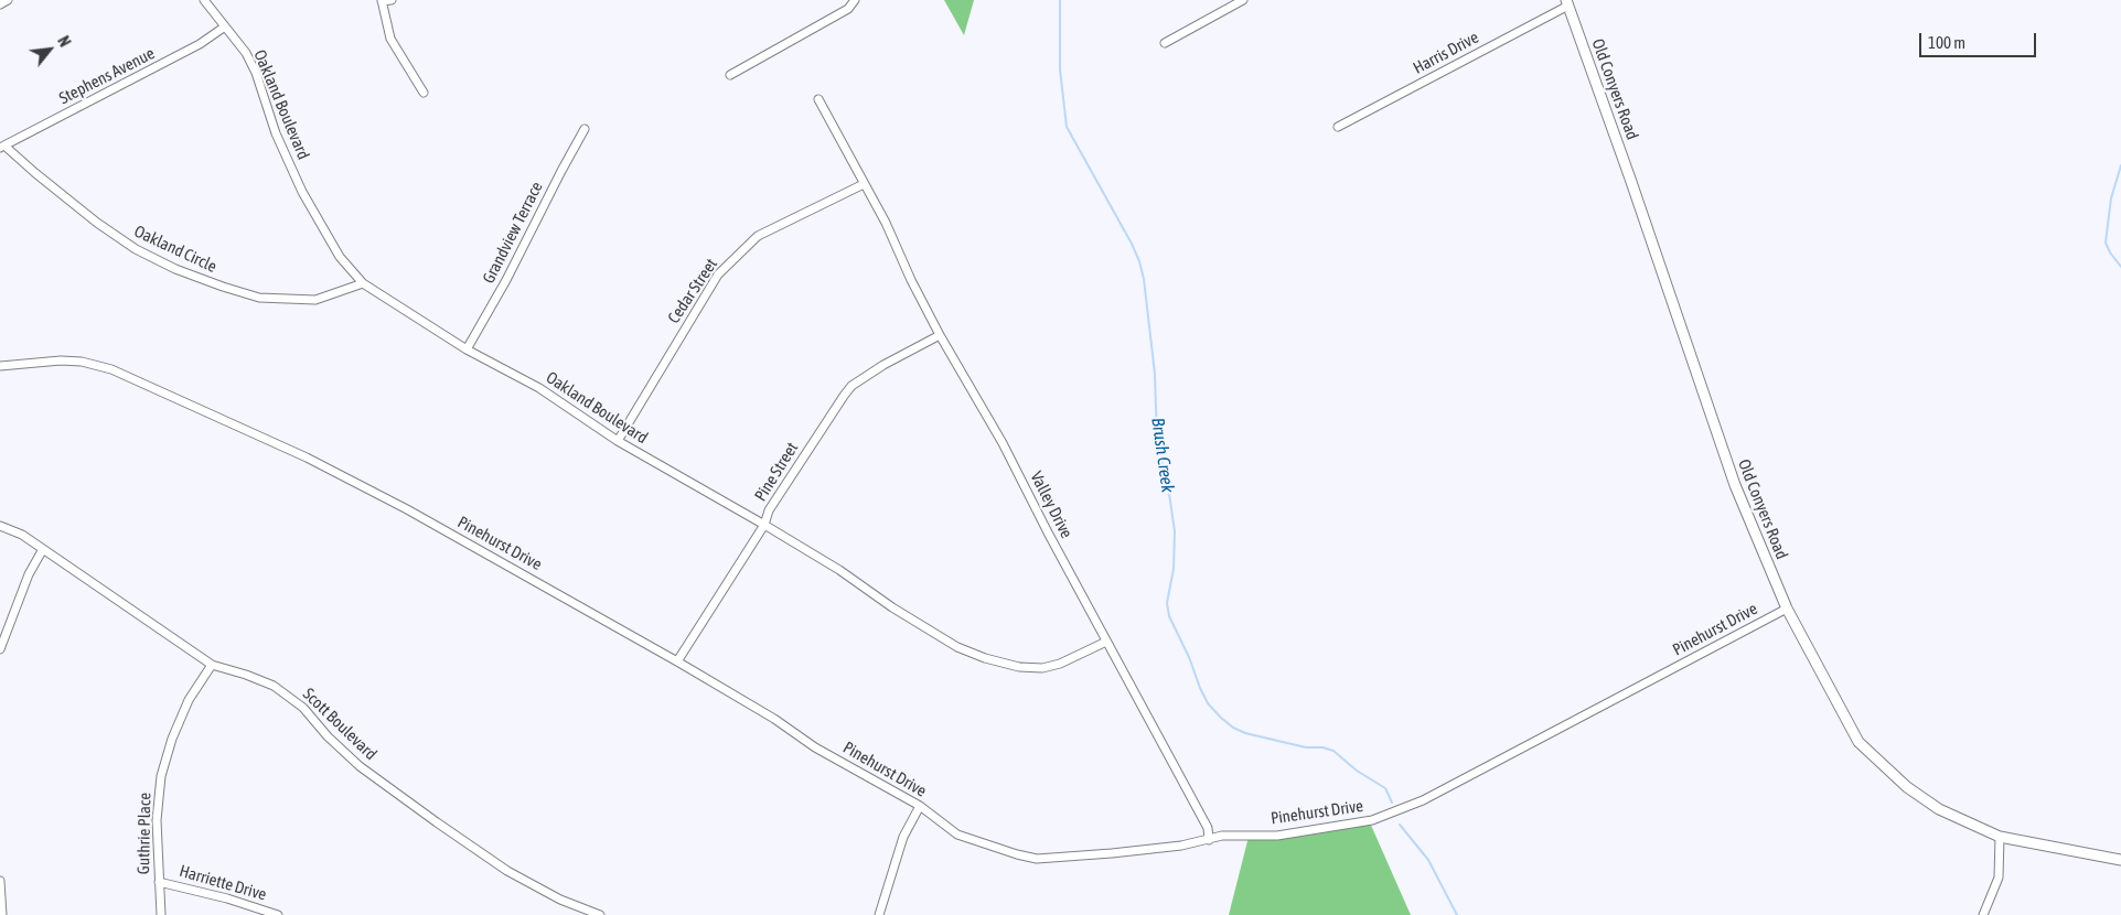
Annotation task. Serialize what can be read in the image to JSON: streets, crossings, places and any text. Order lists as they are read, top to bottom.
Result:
{
  "streets": {
    "street": [
      "Harris Drive",
      "Stephens Avenue",
      "Old Conyers Road",
      "Oakland Boulevard",
      "Grandview Terrace",
      "Oakland Circle",
      "Cedar Street",
      "Pine Street",
      "Valley Drive",
      "Pinehurst Drive",
      "Scott Boulevard",
      "Guthrie Place",
      "Harriette Drive"
    ]
  },
  "crossings": [
    ["Harris Drive", "Old Conyers Road"],
    ["Stephens Avenue", "Oakland Boulevard"],
    ["Stephens Avenue", "Oakland Circle"],
    ["Old Conyers Road", "Pinehurst Drive"],
    ["Oakland Boulevard", "Grandview Terrace"],
    ["Oakland Boulevard", "Oakland Circle"],
    ["Oakland Boulevard", "Cedar Street"],
    ["Oakland Boulevard", "Pine Street"],
    ["Oakland Boulevard", "Valley Drive"],
    ["Cedar Street", "Valley Drive"],
    ["Pine Street", "Valley Drive"],
    ["Pine Street", "Pinehurst Drive"],
    ["Valley Drive", "Pinehurst Drive"],
    ["Scott Boulevard", "Guthrie Place"],
    ["Guthrie Place", "Harriette Drive"]
  ],
  "water": ["Brush Creek"],
  "scale_bar": "100 m",
  "north": "top right"
}
